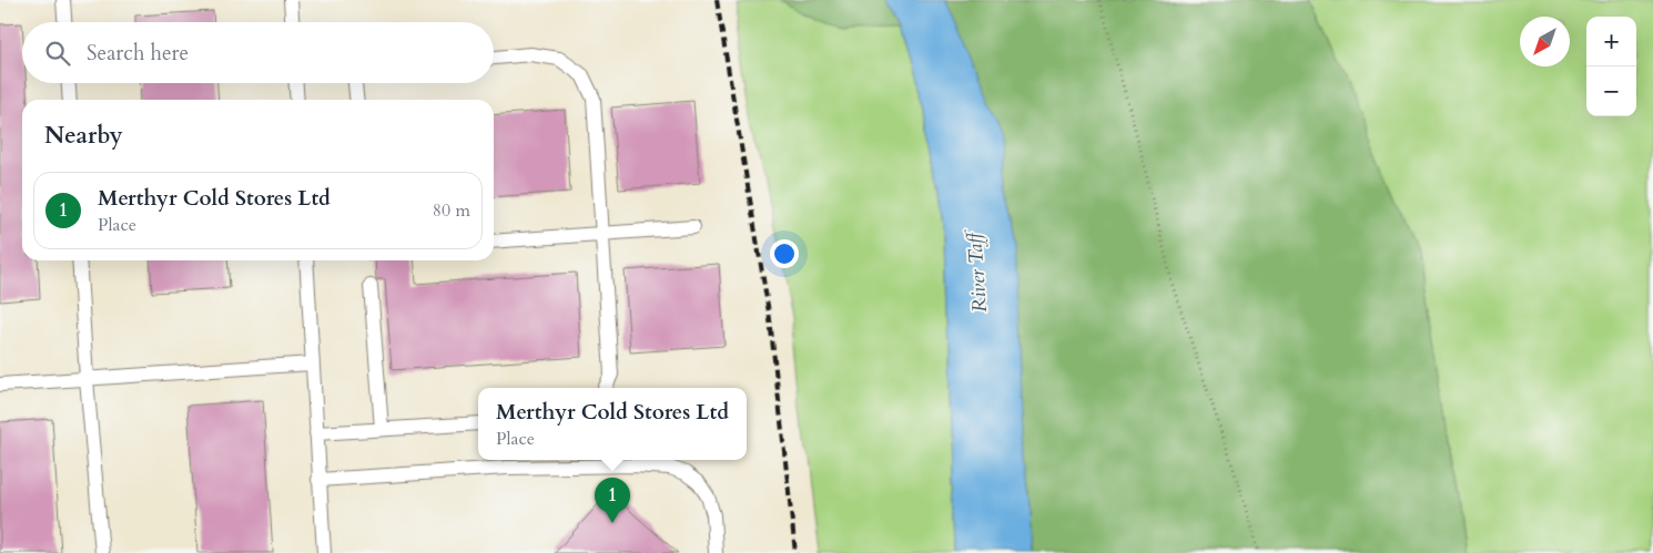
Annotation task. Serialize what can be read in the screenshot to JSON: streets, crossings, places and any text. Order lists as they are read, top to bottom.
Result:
{
  "water": ["River Taff"],
  "north": "bottom left",
  "page": {
    "map_buttons": ["+", "−"],
    "search": "Search here",
    "heading": "Nearby",
    "list": [
      {
        "mark": "1",
        "name": "Merthyr Cold Stores Ltd",
        "note": "Place",
        "value": "80 m"
      }
    ],
    "popup": ["Merthyr Cold Stores Ltd", "Place"],
    "pins": "1"
  }
}
